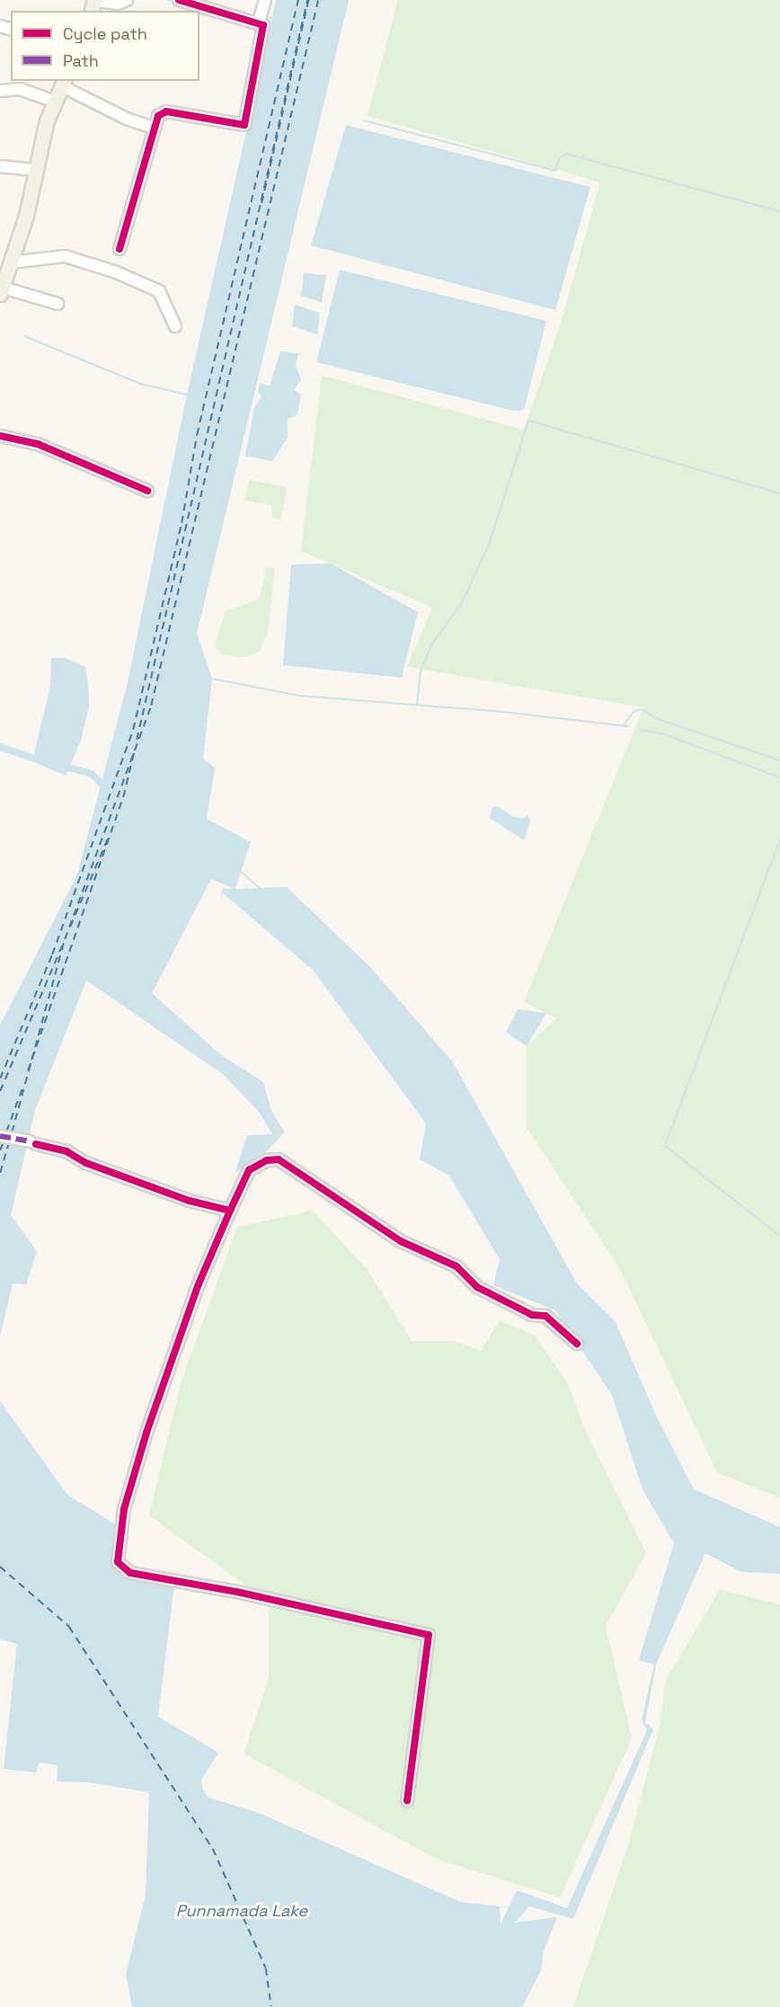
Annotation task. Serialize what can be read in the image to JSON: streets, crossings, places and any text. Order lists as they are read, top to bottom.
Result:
{
  "water": ["Punnamada Lake"],
  "legend": ["Cycle path", "Path"]
}
